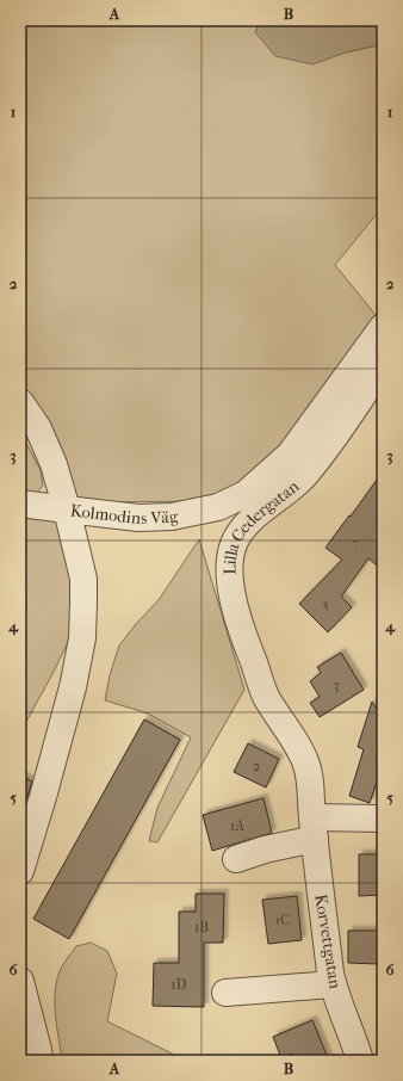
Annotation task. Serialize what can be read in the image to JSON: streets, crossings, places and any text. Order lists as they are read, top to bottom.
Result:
{
  "streets": {
    "street": ["Kolmodins Väg", "Lilla Cedergatan", "Korvettgatan"]
  },
  "crossings": [
    ["Lilla Cedergatan", "Korvettgatan"]
  ],
  "house_numbers": [
    "7",
    "5",
    "3",
    "2",
    "1A",
    "1C",
    "1B",
    "1D"
  ],
  "grid": {
    "columns": ["A", "B"],
    "rows": [
      "1",
      "2",
      "3",
      "4",
      "5",
      "6"
    ]
  }
}
